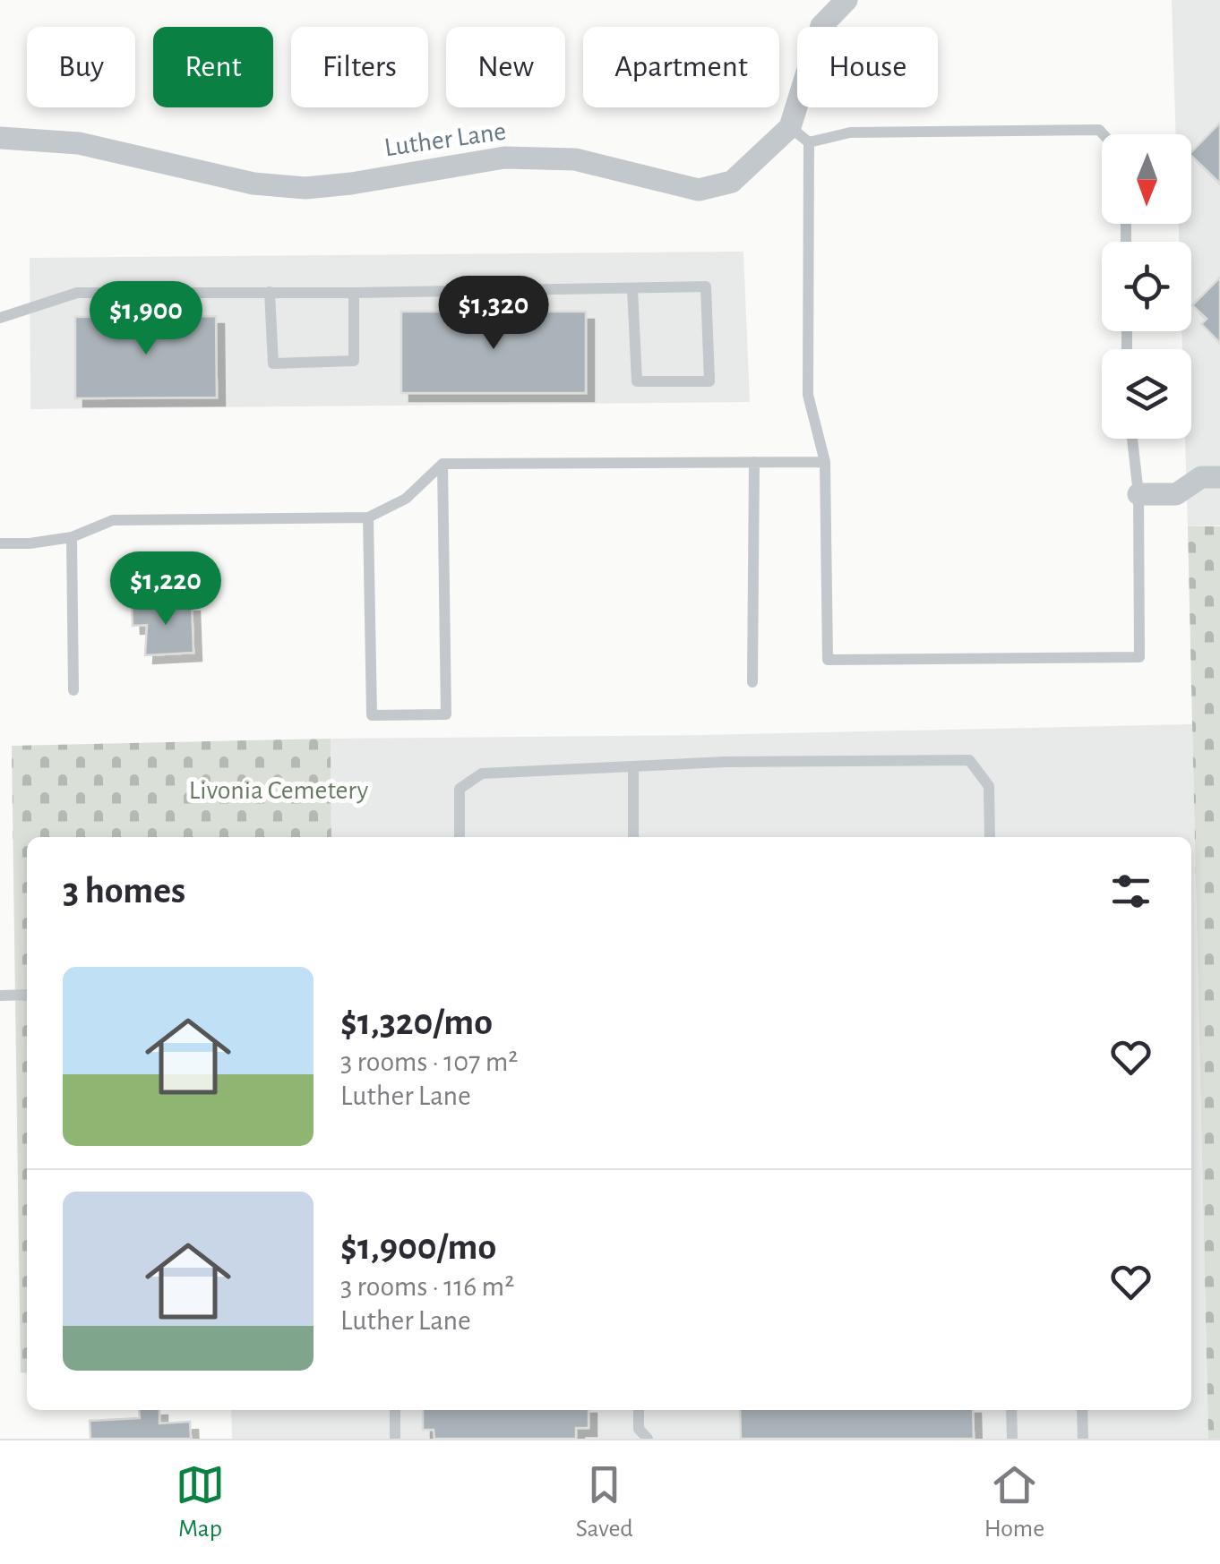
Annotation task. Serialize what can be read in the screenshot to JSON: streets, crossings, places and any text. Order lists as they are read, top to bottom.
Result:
{
  "streets": {
    "street": ["Luther Lane"]
  },
  "parks": ["Livonia Cemetery"],
  "north": "bottom",
  "page": {
    "chip": [
      "Buy",
      "Rent",
      "Filters",
      "New",
      "Apartment",
      "House"
    ],
    "price": ["$1,320", "$1,900", "$1,220"],
    "heading": "3 homes",
    "list": [
      {
        "name": "$1,320/mo",
        "note": "3 rooms · 107 m² · Luther Lane"
      },
      {
        "name": "$1,900/mo",
        "note": "3 rooms · 116 m² · Luther Lane"
      }
    ],
    "tabs": ["Map", "Saved", "Home"]
  }
}
